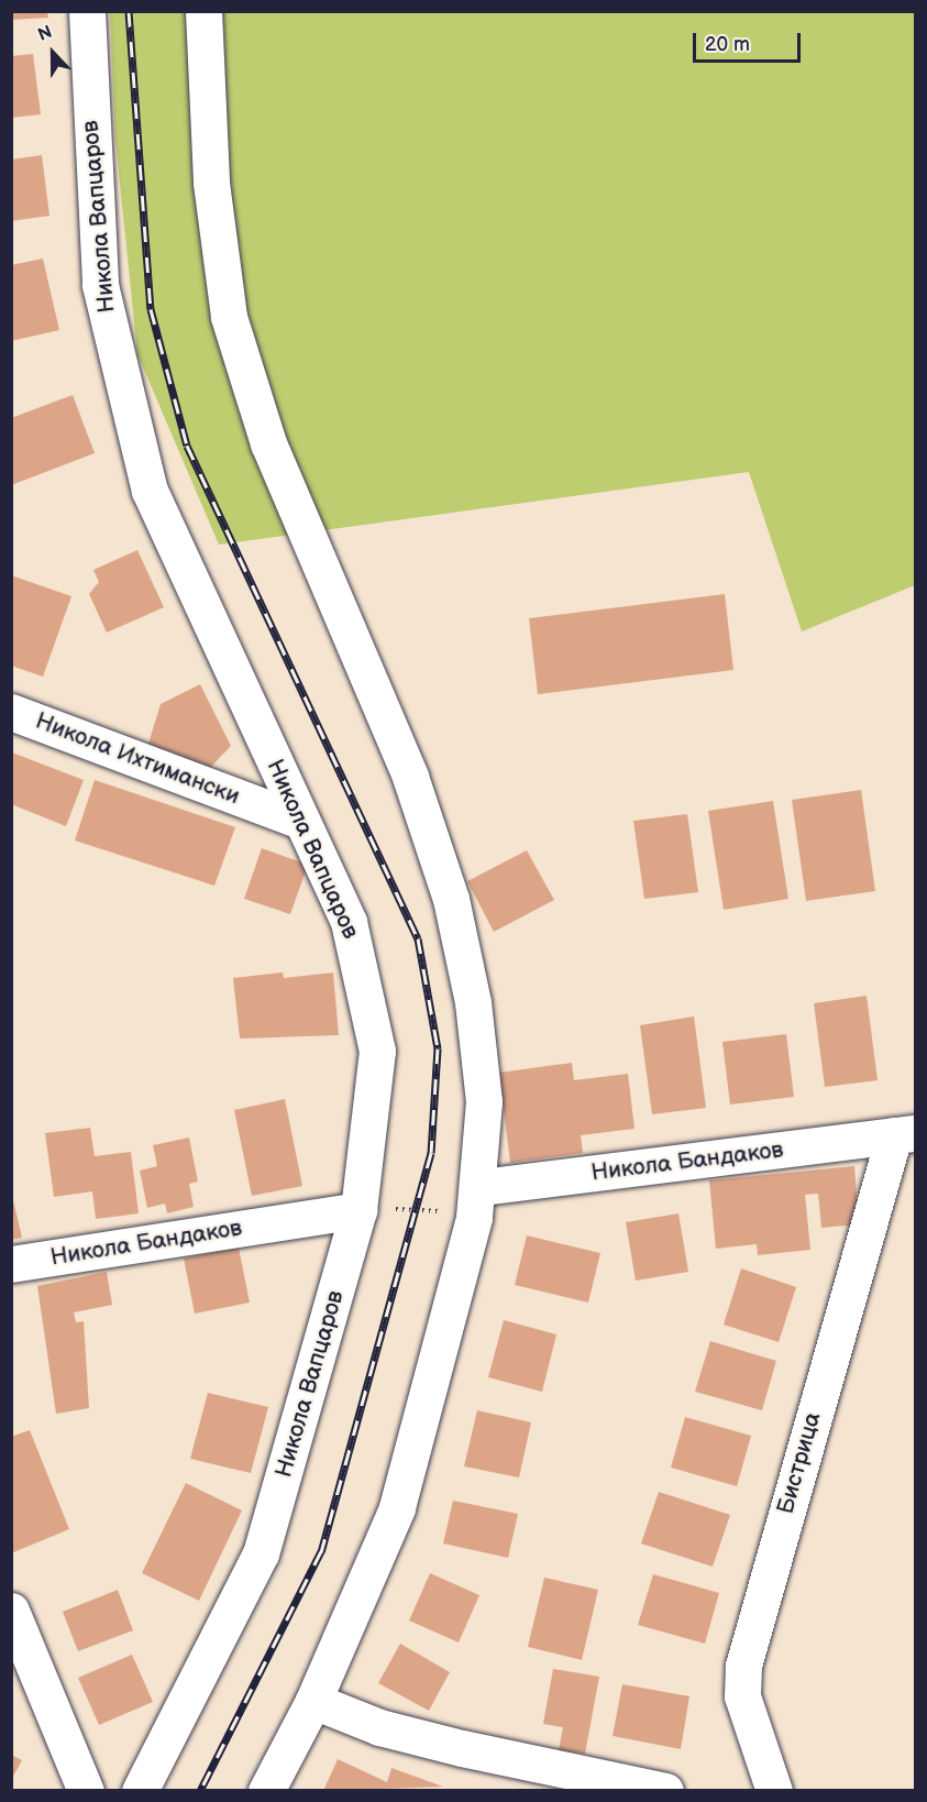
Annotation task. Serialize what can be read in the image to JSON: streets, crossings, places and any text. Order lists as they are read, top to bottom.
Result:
{
  "streets": {
    "street": [
      "Никола Вапцаров",
      "Никола Ихтимански",
      "Никола Бандаков",
      "Бистрица"
    ]
  },
  "crossings": [
    ["Никола Вапцаров", "Никола Ихтимански"],
    ["Никола Вапцаров", "Никола Бандаков"],
    ["Никола Бандаков", "Бистрица"]
  ],
  "scale_bar": "20 m",
  "north": "top"
}
